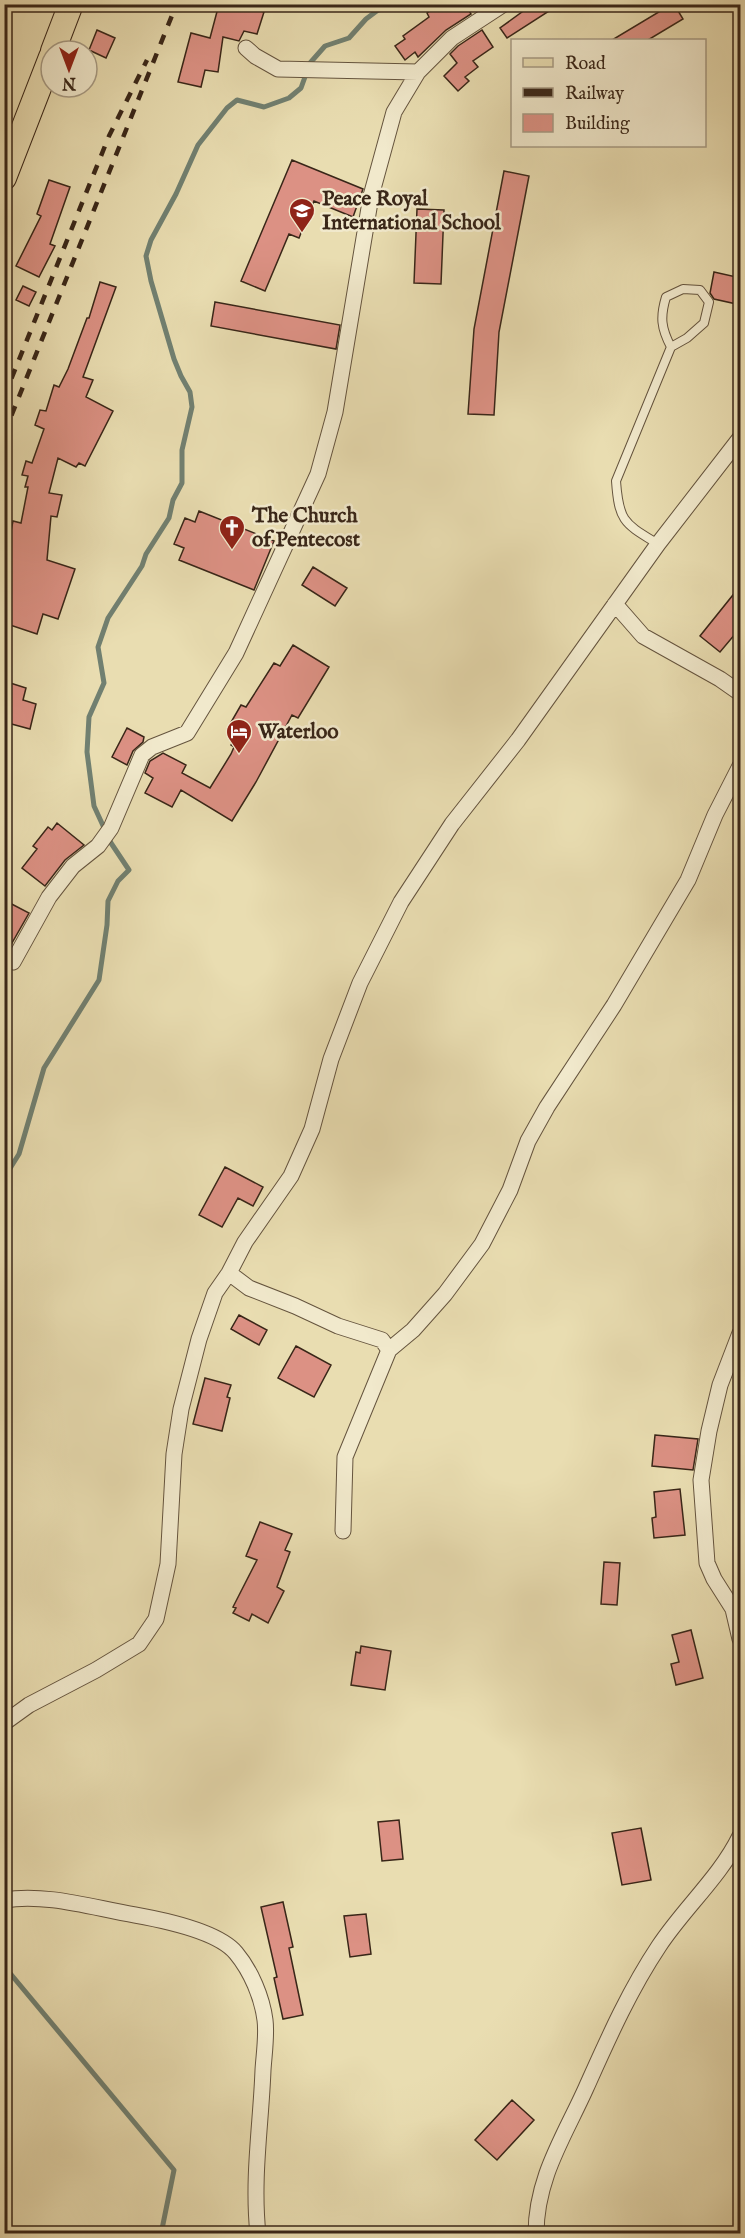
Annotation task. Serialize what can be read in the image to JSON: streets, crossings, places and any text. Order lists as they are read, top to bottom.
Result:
{
  "places": {
    "school or university": ["Peace Royal International School"],
    "church": ["The Church of Pentecost"],
    "hotel": ["Waterloo"]
  },
  "legend": ["Road", "Railway", "Building"],
  "north": "bottom"
}
